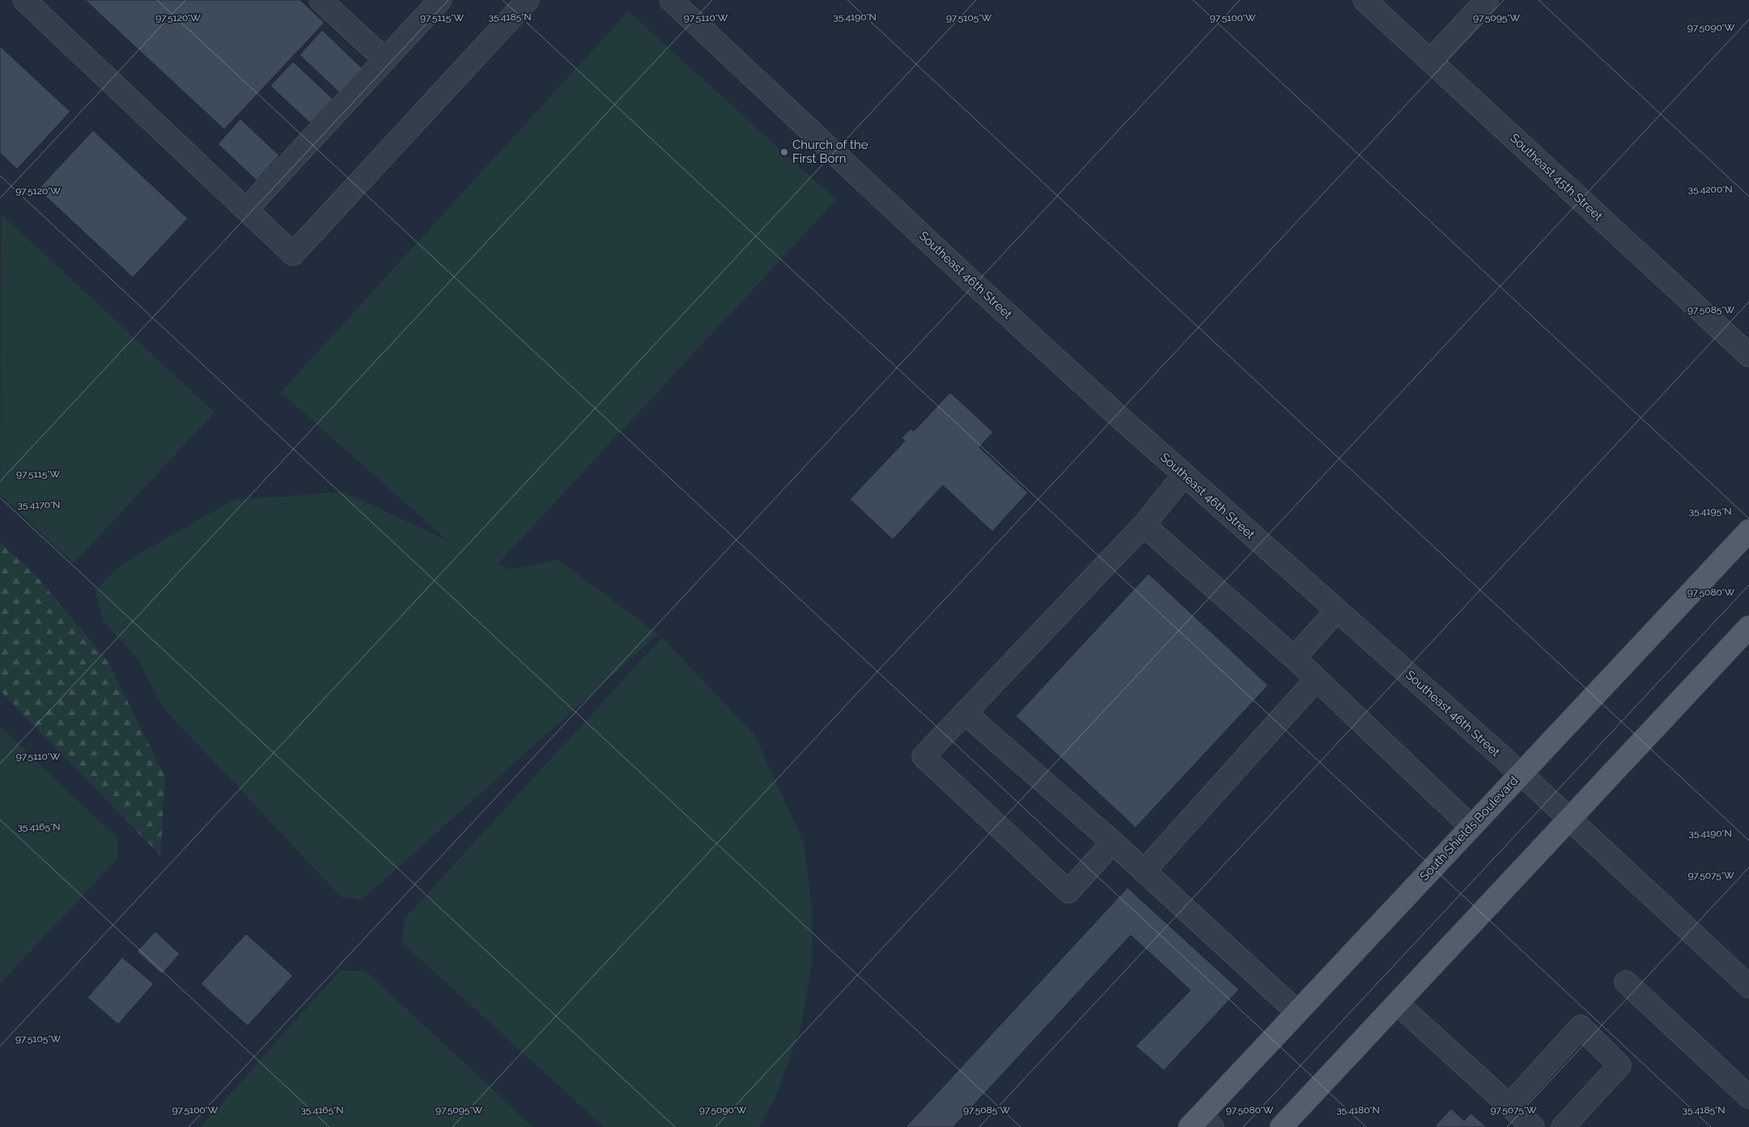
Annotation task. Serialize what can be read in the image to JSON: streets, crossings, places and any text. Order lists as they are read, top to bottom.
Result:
{
  "streets": {
    "main road": ["South Shields Boulevard"],
    "street": ["Southeast 45th Street", "Southeast 46th Street"]
  },
  "crossings": [
    ["Southeast 46th Street", "South Shields Boulevard"]
  ],
  "places": ["Church of the First Born"],
  "coordinates": [
    "35.4185°N",
    "35.4190°N",
    "97.5115°W",
    "97.5110°W",
    "97.5105°W",
    "97.5100°W",
    "97.5095°W",
    "97.5120°W",
    "97.5090°W",
    "35.4200°N",
    "97.5085°W",
    "35.4170°N",
    "35.4195°N",
    "97.5080°W",
    "35.4165°N",
    "97.5075°W",
    "35.4180°N"
  ]
}
